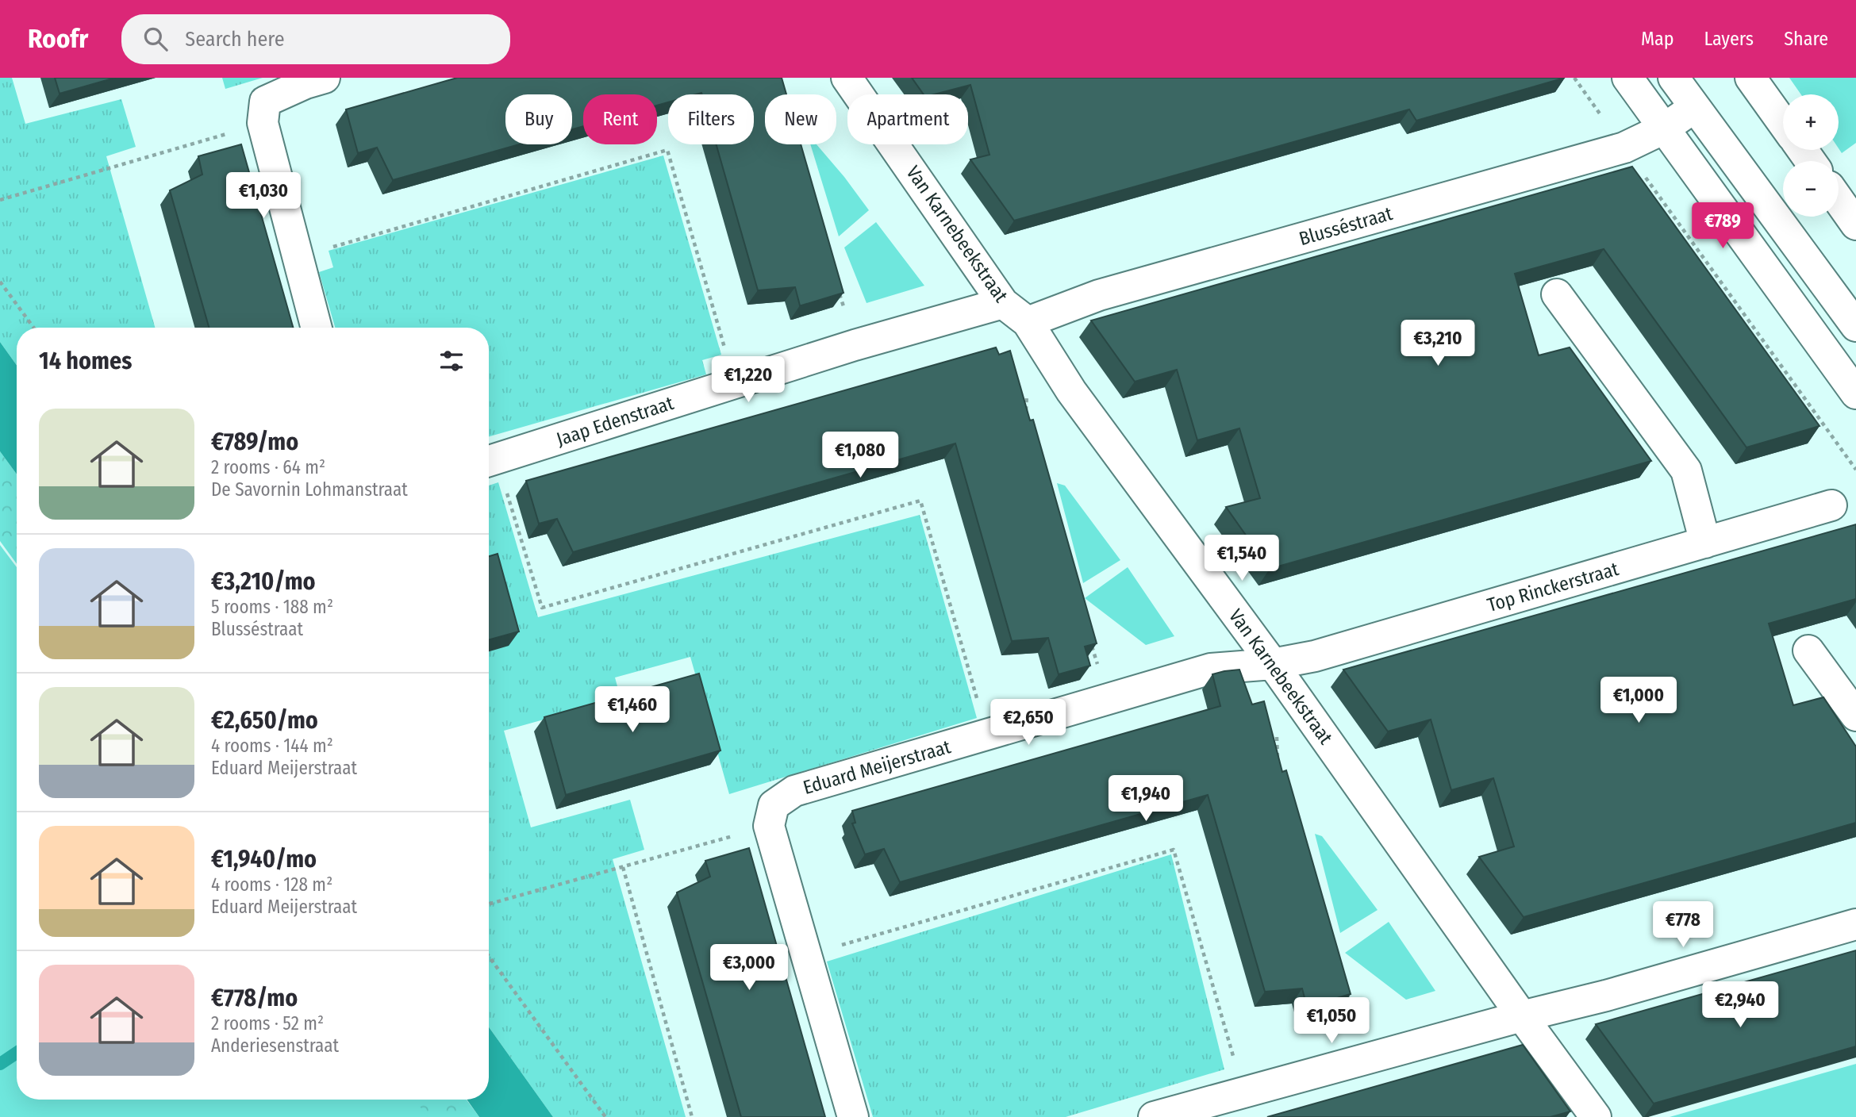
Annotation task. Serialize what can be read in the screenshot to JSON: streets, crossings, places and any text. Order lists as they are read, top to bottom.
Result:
{
  "streets": {
    "street": [
      "Blusséstraat",
      "Van Karnebeekstraat",
      "Jaap Edenstraat",
      "Top Rinckerstraat",
      "Eduard Meijerstraat"
    ]
  },
  "crossings": [
    ["Blusséstraat", "Van Karnebeekstraat"],
    ["Van Karnebeekstraat", "Jaap Edenstraat"],
    ["Van Karnebeekstraat", "Top Rinckerstraat"],
    ["Van Karnebeekstraat", "Eduard Meijerstraat"],
    ["Top Rinckerstraat", "Eduard Meijerstraat"]
  ],
  "page": {
    "header": "Roofr",
    "search": "Search here",
    "nav": ["Map", "Layers", "Share"],
    "map_buttons": ["+", "−"],
    "chip": [
      "Buy",
      "Rent",
      "Filters",
      "New",
      "Apartment"
    ],
    "price": [
      "€1,030",
      "€789",
      "€3,210",
      "€1,220",
      "€1,080",
      "€1,540",
      "€1,000",
      "€1,460",
      "€2,650",
      "€1,940",
      "€778",
      "€3,000",
      "€2,940",
      "€1,050"
    ],
    "heading": "14 homes",
    "list": [
      {
        "name": "€789/mo",
        "note": "2 rooms · 64 m² · De Savornin Lohmanstraat"
      },
      {
        "name": "€3,210/mo",
        "note": "5 rooms · 188 m² · Blusséstraat"
      },
      {
        "name": "€2,650/mo",
        "note": "4 rooms · 144 m² · Eduard Meijerstraat"
      },
      {
        "name": "€1,940/mo",
        "note": "4 rooms · 128 m² · Eduard Meijerstraat"
      },
      {
        "name": "€778/mo",
        "note": "2 rooms · 52 m² · Anderiesenstraat"
      }
    ]
  }
}
